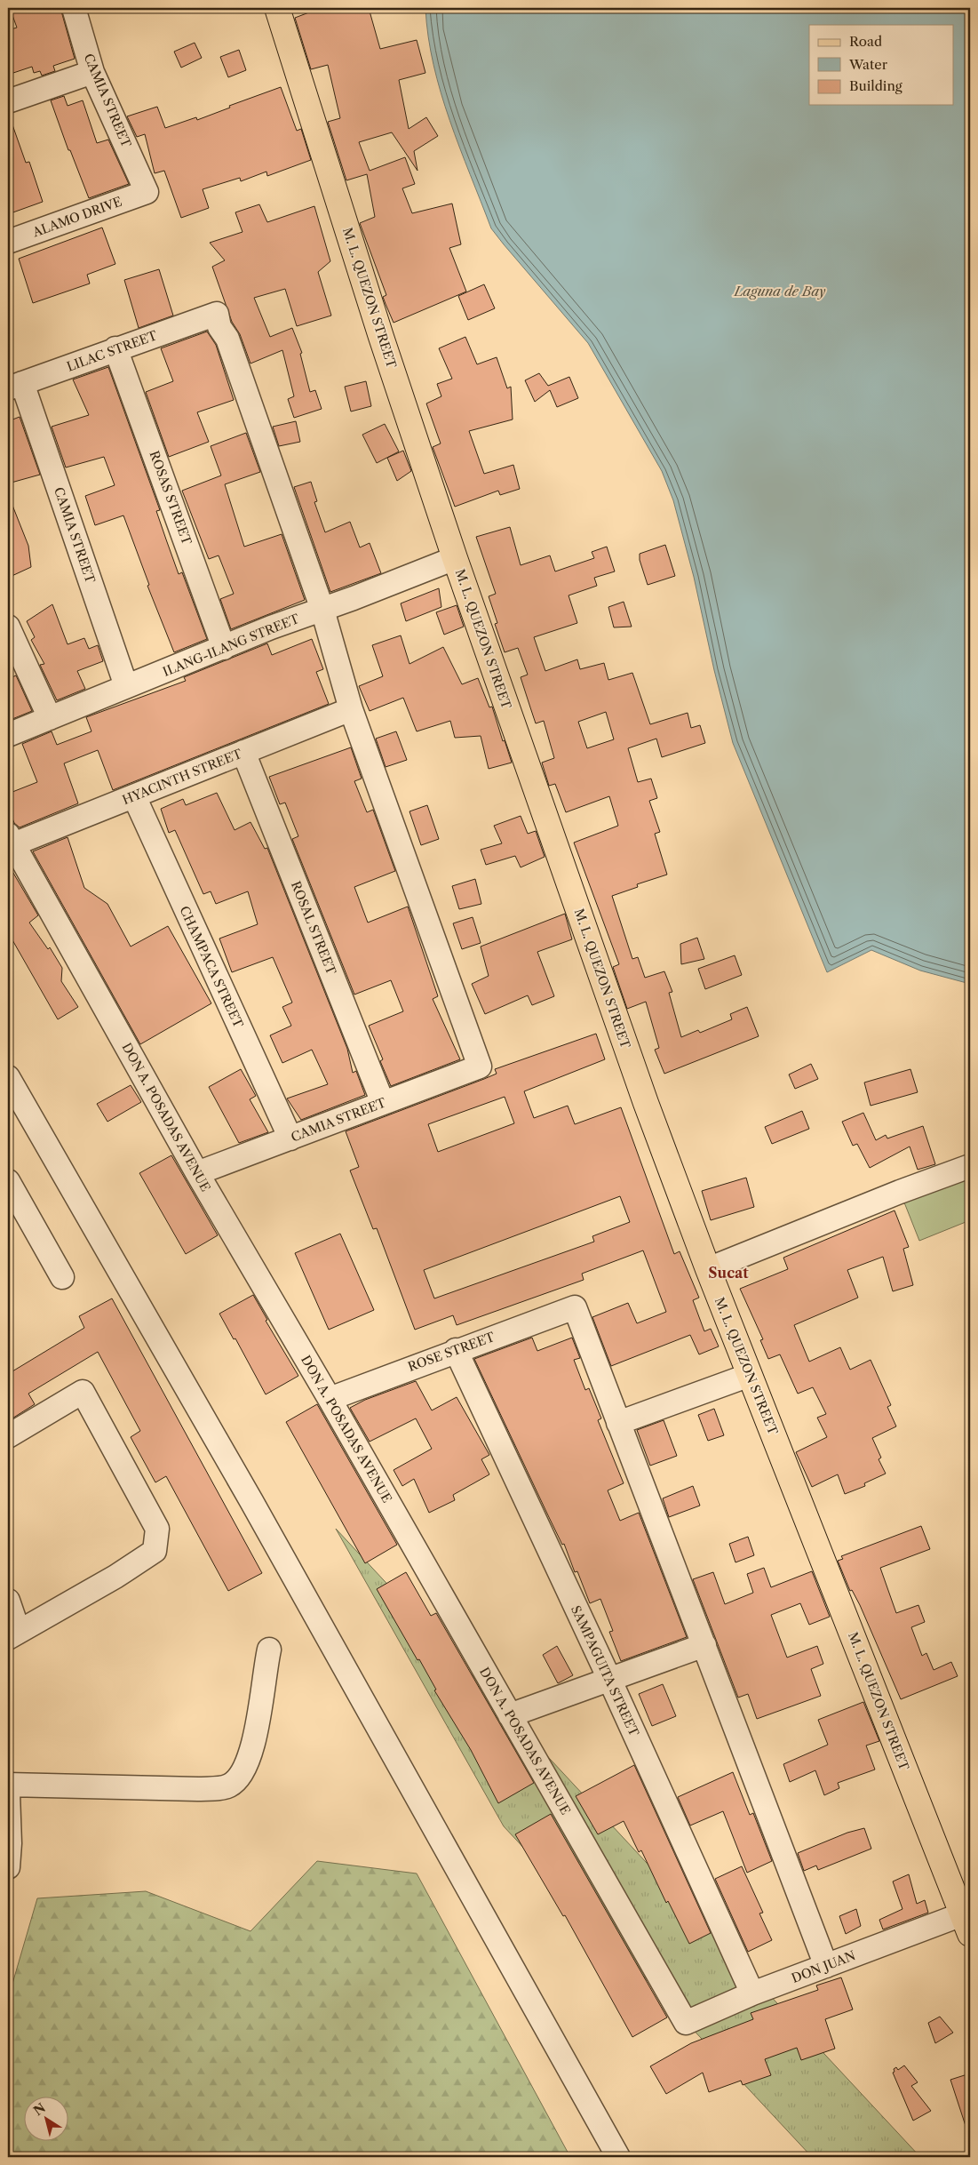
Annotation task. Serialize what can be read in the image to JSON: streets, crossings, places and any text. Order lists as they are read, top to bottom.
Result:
{
  "streets": {
    "main road": ["M. L. QUEZON STREET"],
    "street": [
      "CAMIA STREET",
      "ALAMO DRIVE",
      "LILAC STREET",
      "ROSAS STREET",
      "ILANG-ILANG STREET",
      "HYACINTH STREET",
      "ROSAL STREET",
      "CHAMPACA STREET",
      "DON A. POSADAS AVENUE",
      "ROSE STREET",
      "SAMPAGUITA STREET",
      "DON JUAN"
    ]
  },
  "crossings": [
    ["CAMIA STREET", "ALAMO DRIVE"],
    ["CAMIA STREET", "LILAC STREET"],
    ["CAMIA STREET", "ILANG-ILANG STREET"],
    ["CAMIA STREET", "HYACINTH STREET"],
    ["CAMIA STREET", "ROSAL STREET"],
    ["CAMIA STREET", "CHAMPACA STREET"],
    ["CAMIA STREET", "DON A. POSADAS AVENUE"],
    ["M. L. QUEZON STREET", "ILANG-ILANG STREET"],
    ["M. L. QUEZON STREET", "DON JUAN"],
    ["LILAC STREET", "ROSAS STREET"],
    ["LILAC STREET", "ILANG-ILANG STREET"],
    ["ROSAS STREET", "ILANG-ILANG STREET"],
    ["HYACINTH STREET", "ROSAL STREET"],
    ["HYACINTH STREET", "CHAMPACA STREET"],
    ["HYACINTH STREET", "DON A. POSADAS AVENUE"],
    ["DON A. POSADAS AVENUE", "ROSE STREET"],
    ["DON A. POSADAS AVENUE", "DON JUAN"],
    ["ROSE STREET", "SAMPAGUITA STREET"],
    ["SAMPAGUITA STREET", "DON JUAN"]
  ],
  "districts": ["Sucat"],
  "water": ["Laguna de Bay"],
  "legend": ["Road", "Water", "Building"],
  "north": "top left"
}
